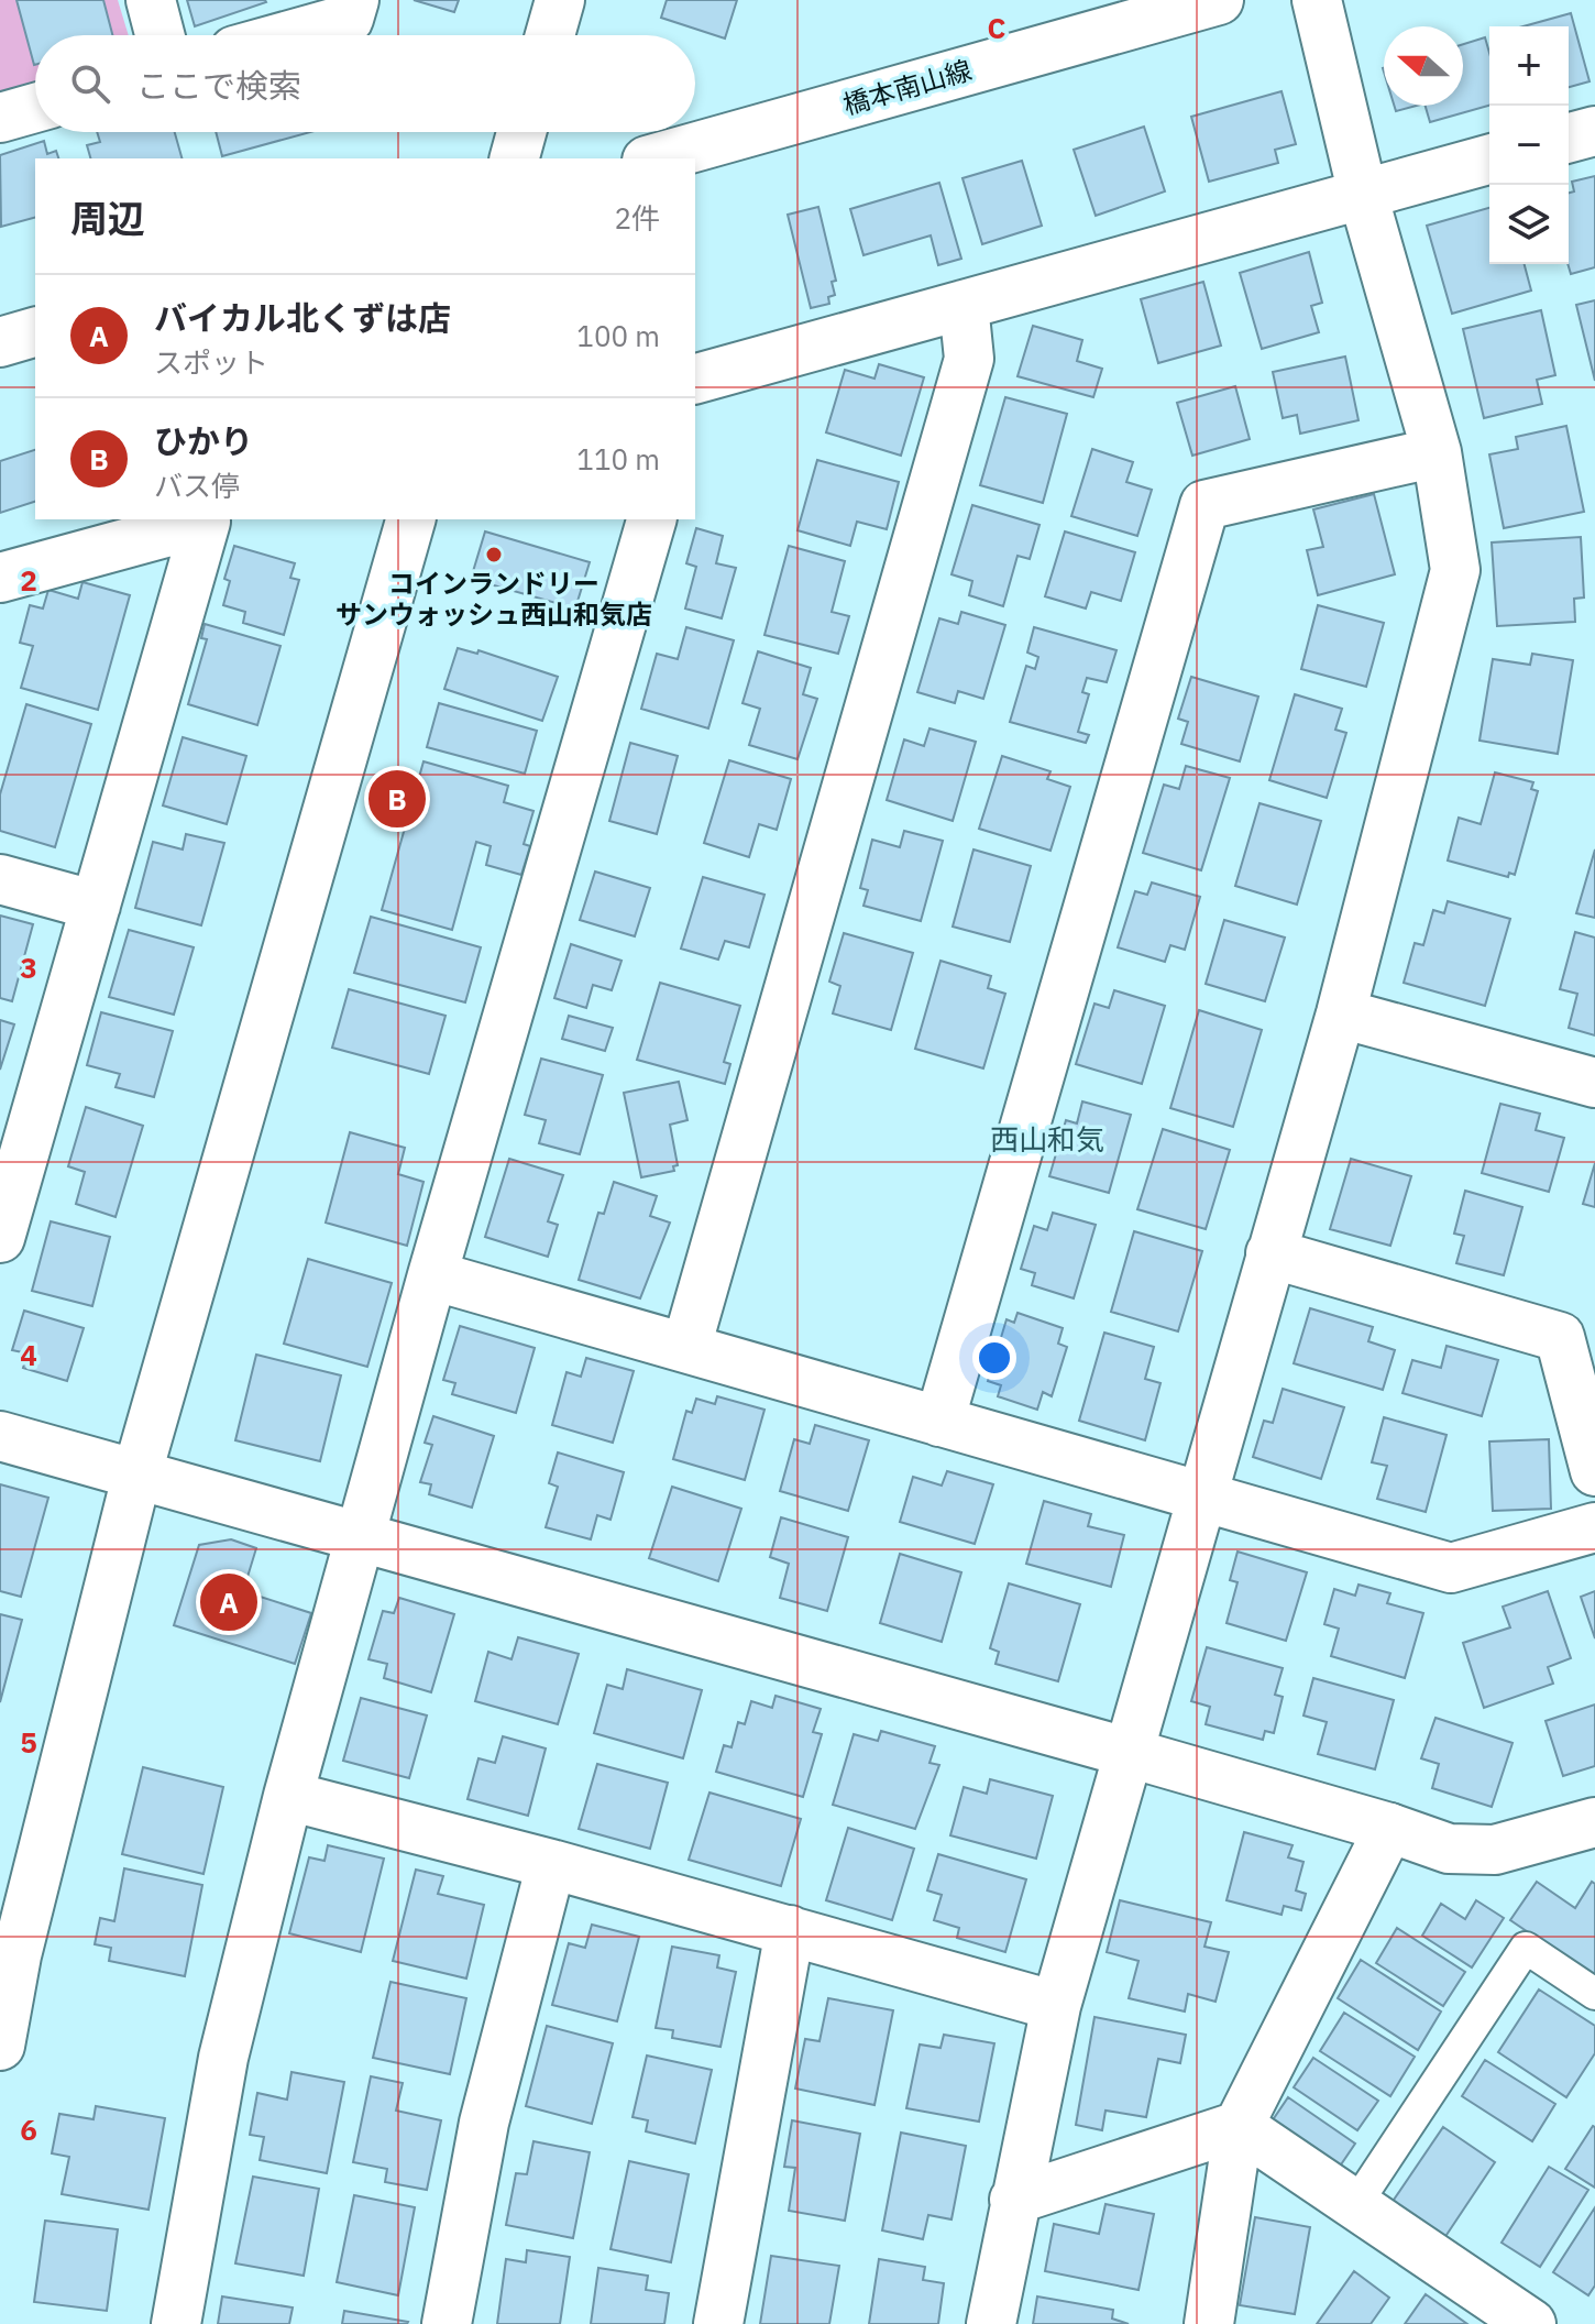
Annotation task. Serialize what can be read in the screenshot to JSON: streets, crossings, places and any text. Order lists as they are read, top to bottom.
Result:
{
  "streets": {
    "street": ["橋本南山線"]
  },
  "districts": ["西山和気"],
  "places": ["コインランドリー サンウォッシュ西山和気店"],
  "north": "left",
  "page": {
    "map_buttons": ["+", "−"],
    "search": "ここで検索",
    "heading": ["周辺", "2件"],
    "list": [
      {
        "mark": "A",
        "name": "バイカル北くずは店",
        "note": "スポット",
        "value": "100 m"
      },
      {
        "mark": "B",
        "name": "ひかり",
        "note": "バス停",
        "value": "110 m"
      }
    ],
    "pins": ["B", "A"]
  },
  "grid": {
    "columns": ["C"],
    "rows": [
      "2",
      "3",
      "4",
      "5",
      "6"
    ]
  }
}
